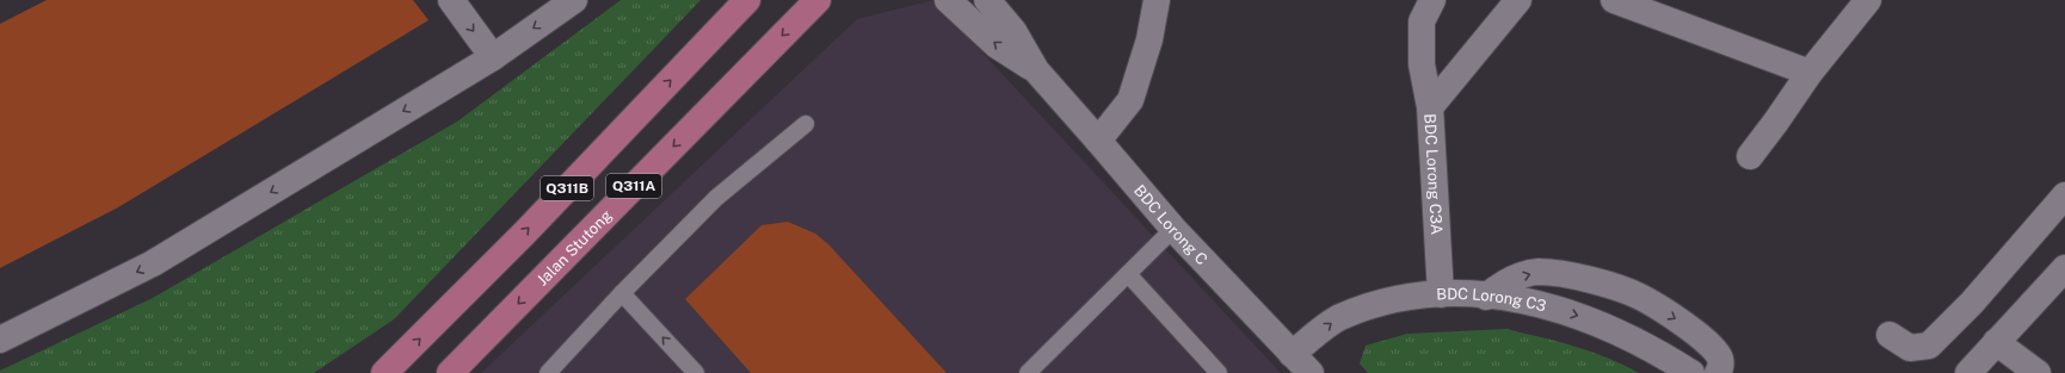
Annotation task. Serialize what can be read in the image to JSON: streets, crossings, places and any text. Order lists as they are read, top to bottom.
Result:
{
  "streets": {
    "main road": ["Q311A", "Q311B", "Jalan Stutong"],
    "street": ["BDC Lorong C3A", "BDC Lorong C", "BDC Lorong C3"]
  },
  "crossings": [
    ["BDC Lorong C3A", "BDC Lorong C3"],
    ["BDC Lorong C", "BDC Lorong C3"]
  ],
  "one_way": ["BDC Lorong C3"]
}
